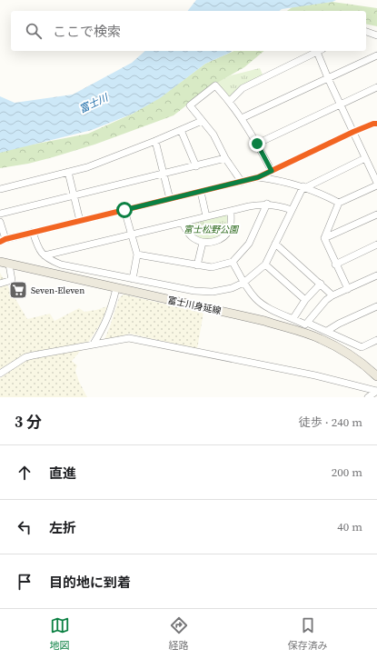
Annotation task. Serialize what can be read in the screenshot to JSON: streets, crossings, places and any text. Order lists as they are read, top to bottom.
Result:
{
  "streets": {
    "main road": ["富士川身延線"]
  },
  "water": ["富士川"],
  "parks": ["富士松野公園"],
  "places": {
    "supermarket": ["Seven-Eleven"]
  },
  "page": {
    "search": "ここで検索",
    "heading": ["3 分", "徒歩 · 240 m"],
    "list": [
      ["直進", "200 m"],
      ["左折", "40 m"],
      "目的地に到着"
    ],
    "nav": ["地図", "経路", "保存済み"]
  }
}
